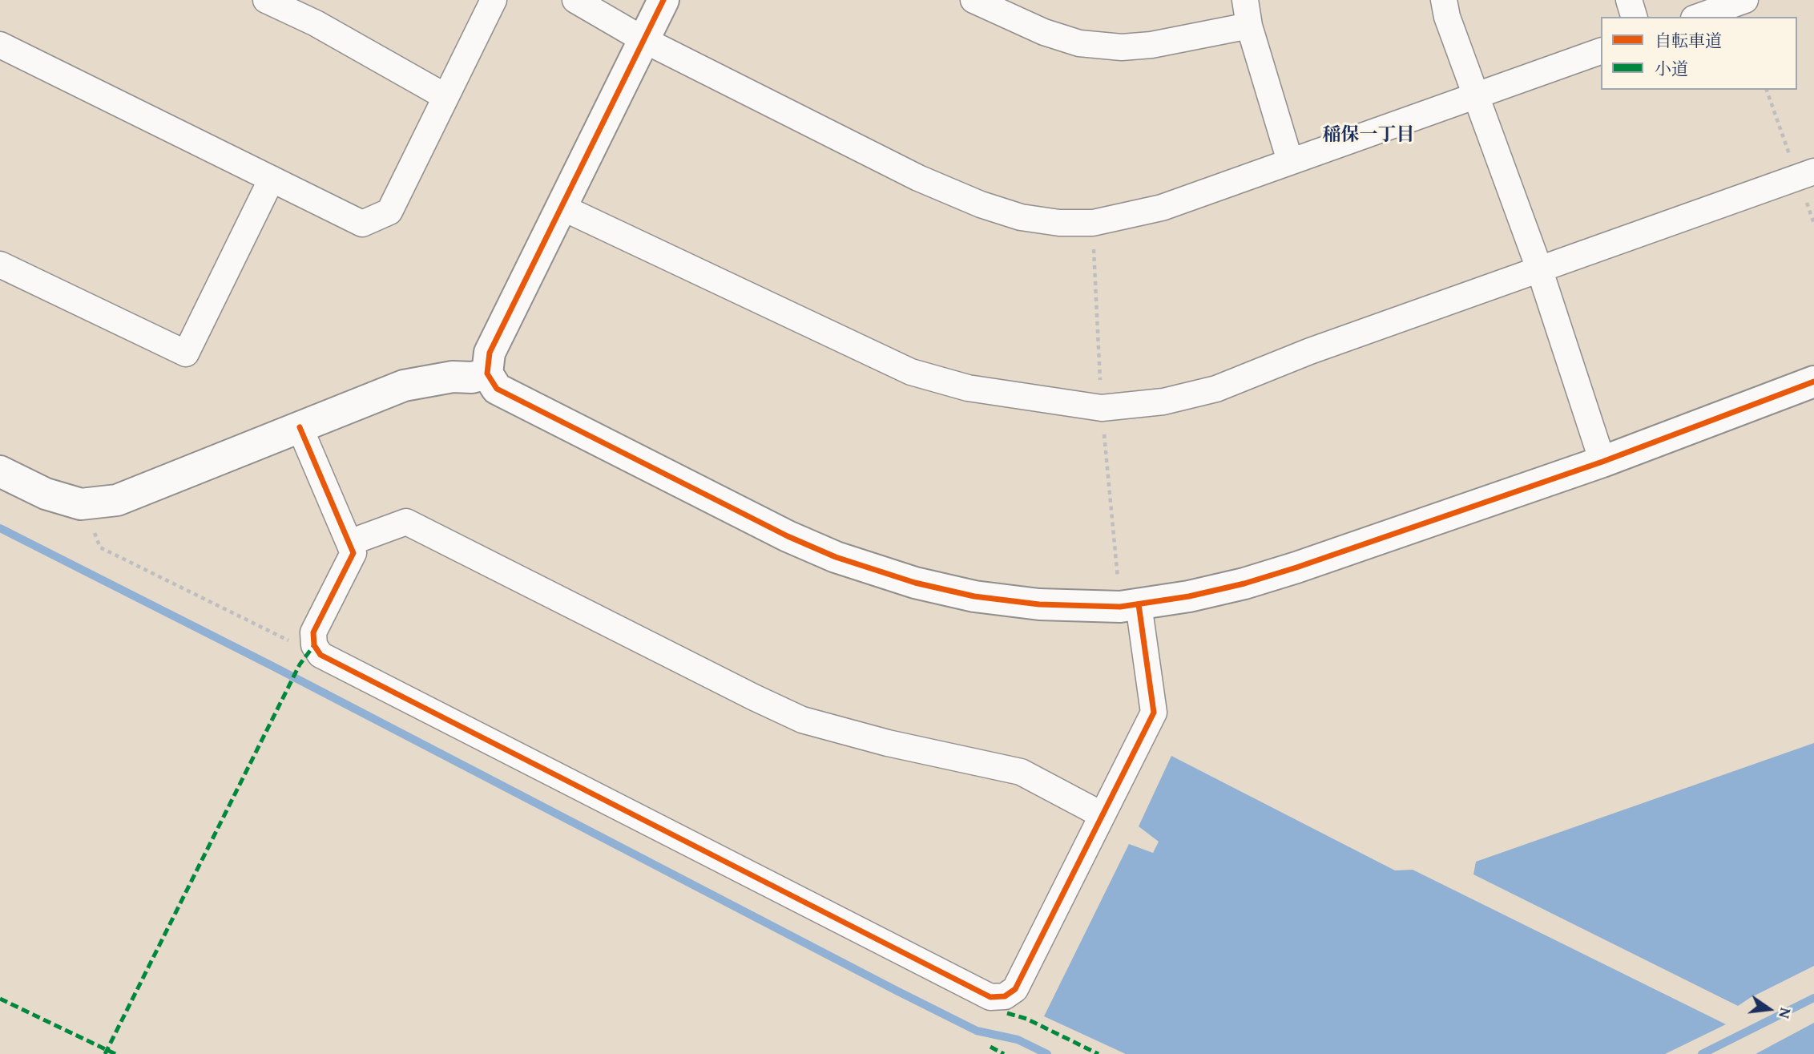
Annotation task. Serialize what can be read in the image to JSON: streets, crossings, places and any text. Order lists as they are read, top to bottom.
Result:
{
  "districts": ["稲保一丁目"],
  "legend": ["自転車道", "小道"],
  "north": "right"
}
